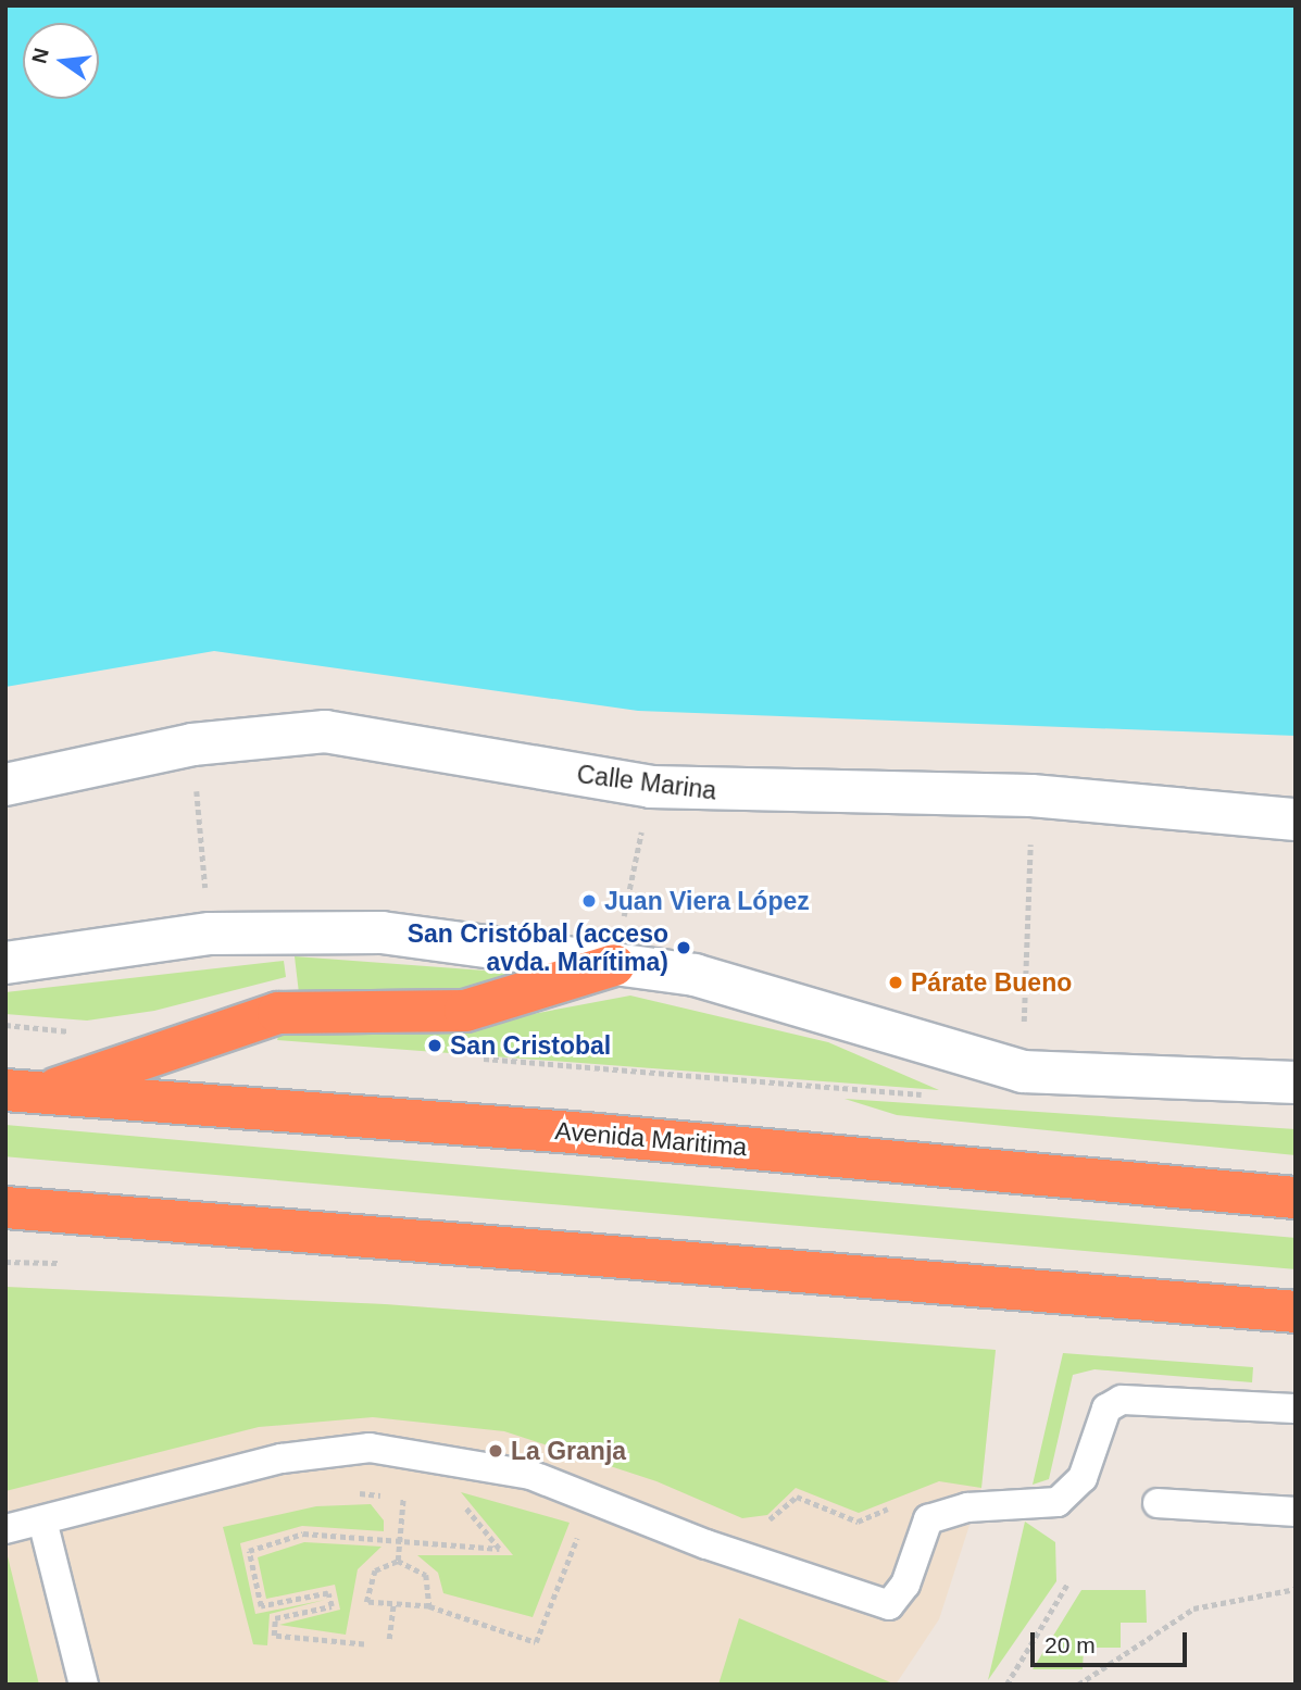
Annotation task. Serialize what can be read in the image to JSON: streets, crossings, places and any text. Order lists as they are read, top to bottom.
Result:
{
  "streets": {
    "highway": ["Avenida Maritima"],
    "street": ["Calle Marina"]
  },
  "places": [
    "Juan Viera López",
    "San Cristóbal (acceso avda. Marítima)",
    "Párate Bueno",
    "San Cristobal",
    "La Granja"
  ],
  "scale_bar": "20 m",
  "north": "left"
}
